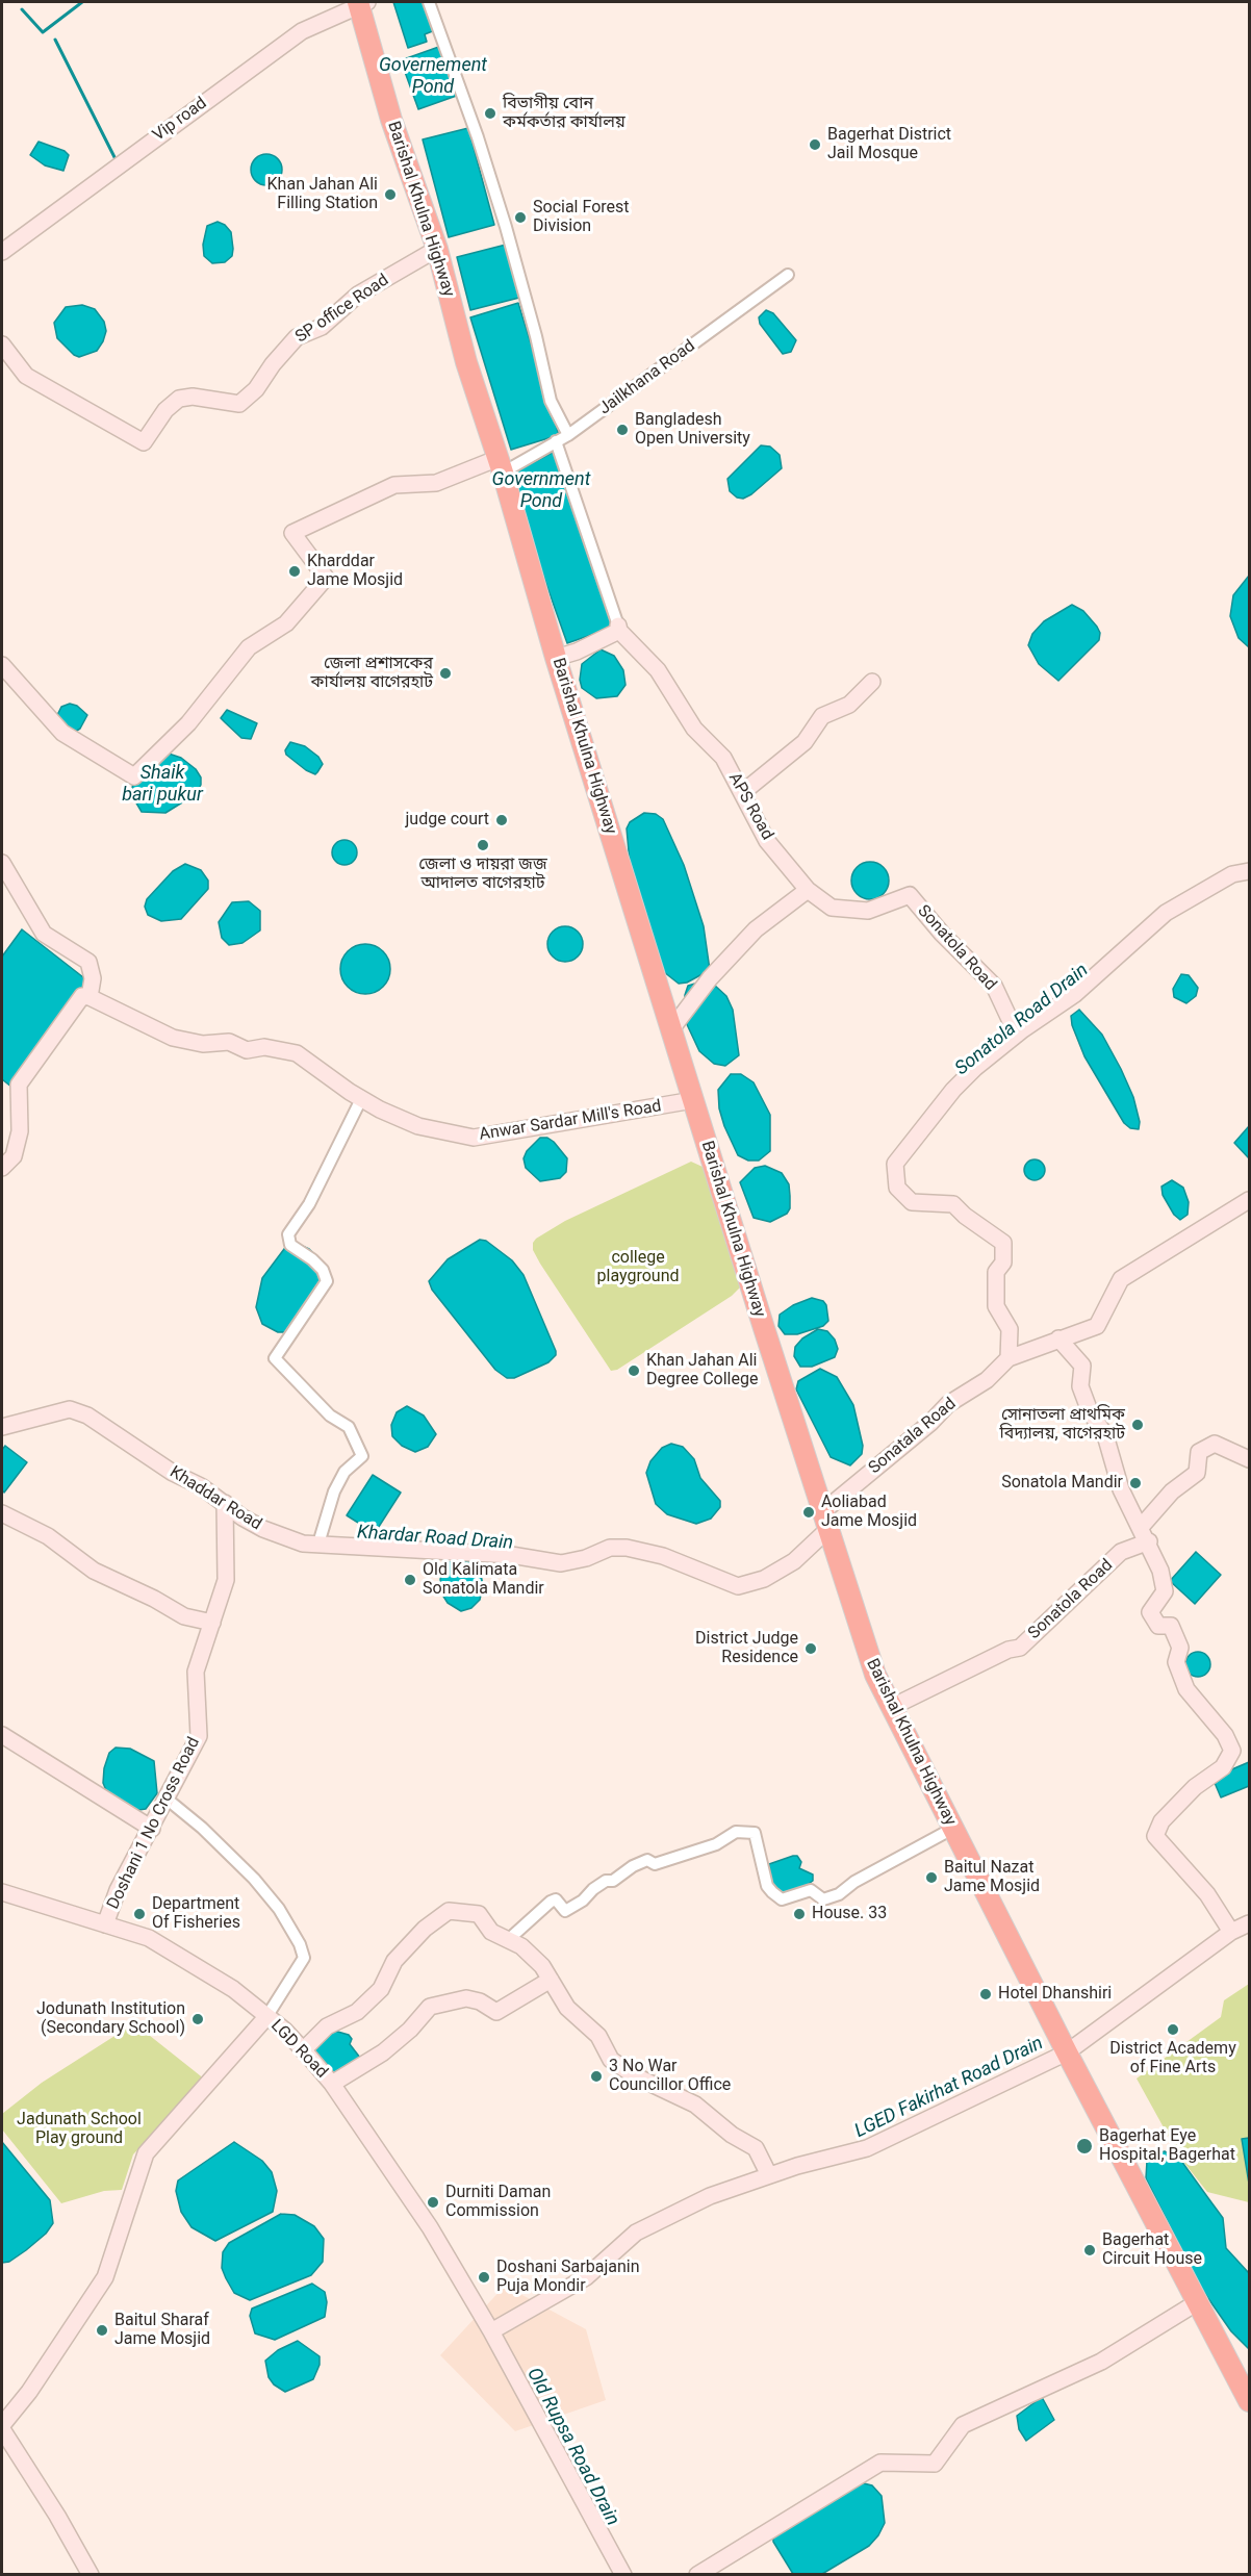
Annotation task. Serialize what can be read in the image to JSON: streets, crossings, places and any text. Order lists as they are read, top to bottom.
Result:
{
  "streets": {
    "highway": ["Barishal Khulna Highway"],
    "street": [
      "Vip road",
      "SP office Road",
      "Jailkhana Road",
      "APS Road",
      "Sonatola Road",
      "Anwar Sardar Mill's Road",
      "Sonatala Road",
      "Khaddar Road",
      "Doshani 1 No Cross Road",
      "LGD Road"
    ]
  },
  "crossings": [
    ["Vip road", "Barishal Khulna Highway"],
    ["Barishal Khulna Highway", "SP office Road"],
    ["Barishal Khulna Highway", "Jailkhana Road"],
    ["Barishal Khulna Highway", "Sonatola Road"],
    ["Barishal Khulna Highway", "Anwar Sardar Mill's Road"],
    ["Barishal Khulna Highway", "Sonatala Road"],
    ["Barishal Khulna Highway", "Khaddar Road"],
    ["APS Road", "Sonatola Road"],
    ["Sonatala Road", "Khaddar Road"],
    ["Khaddar Road", "Doshani 1 No Cross Road"],
    ["Doshani 1 No Cross Road", "LGD Road"]
  ],
  "water": [
    "Governement Pond",
    "Government Pond",
    "Shaik bari pukur",
    "Sonatola Road Drain",
    "Khardar Road Drain",
    "LGED Fakirhat Road Drain",
    "Old Rupsa Road Drain"
  ],
  "parks": ["college playground", "Jadunath School Play ground"],
  "places": [
    "বিভাগীয় বোন কর্মকর্তার কার্যালয়",
    "Bagerhat District Jail Mosque",
    "Khan Jahan Ali Filling Station",
    "Social Forest Division",
    "Bangladesh Open University",
    "Kharddar Jame Mosjid",
    "জেলা প্রশাসকের কার্যালয় বাগেরহাট",
    "judge court",
    "জেলা ও দায়রা জজ আদালত বাগেরহাট",
    "Khan Jahan Ali Degree College",
    "সোনাতলা প্রাথমিক বিদ্যালয়, বাগেরহাট",
    "Sonatola Mandir",
    "Aoliabad Jame Mosjid",
    "Old Kalimata Sonatola Mandir",
    "District Judge Residence",
    "Baitul Nazat Jame Mosjid",
    "Department Of Fisheries",
    "House. 33",
    "Hotel Dhanshiri",
    "Jodunath Institution (Secondary School)",
    "District Academy of Fine Arts",
    "3 No War Councillor Office",
    "Bagerhat Eye Hospital, Bagerhat",
    "Durniti Daman Commission",
    "Bagerhat Circuit House",
    "Doshani Sarbajanin Puja Mondir",
    "Baitul Sharaf Jame Mosjid"
  ]
}
